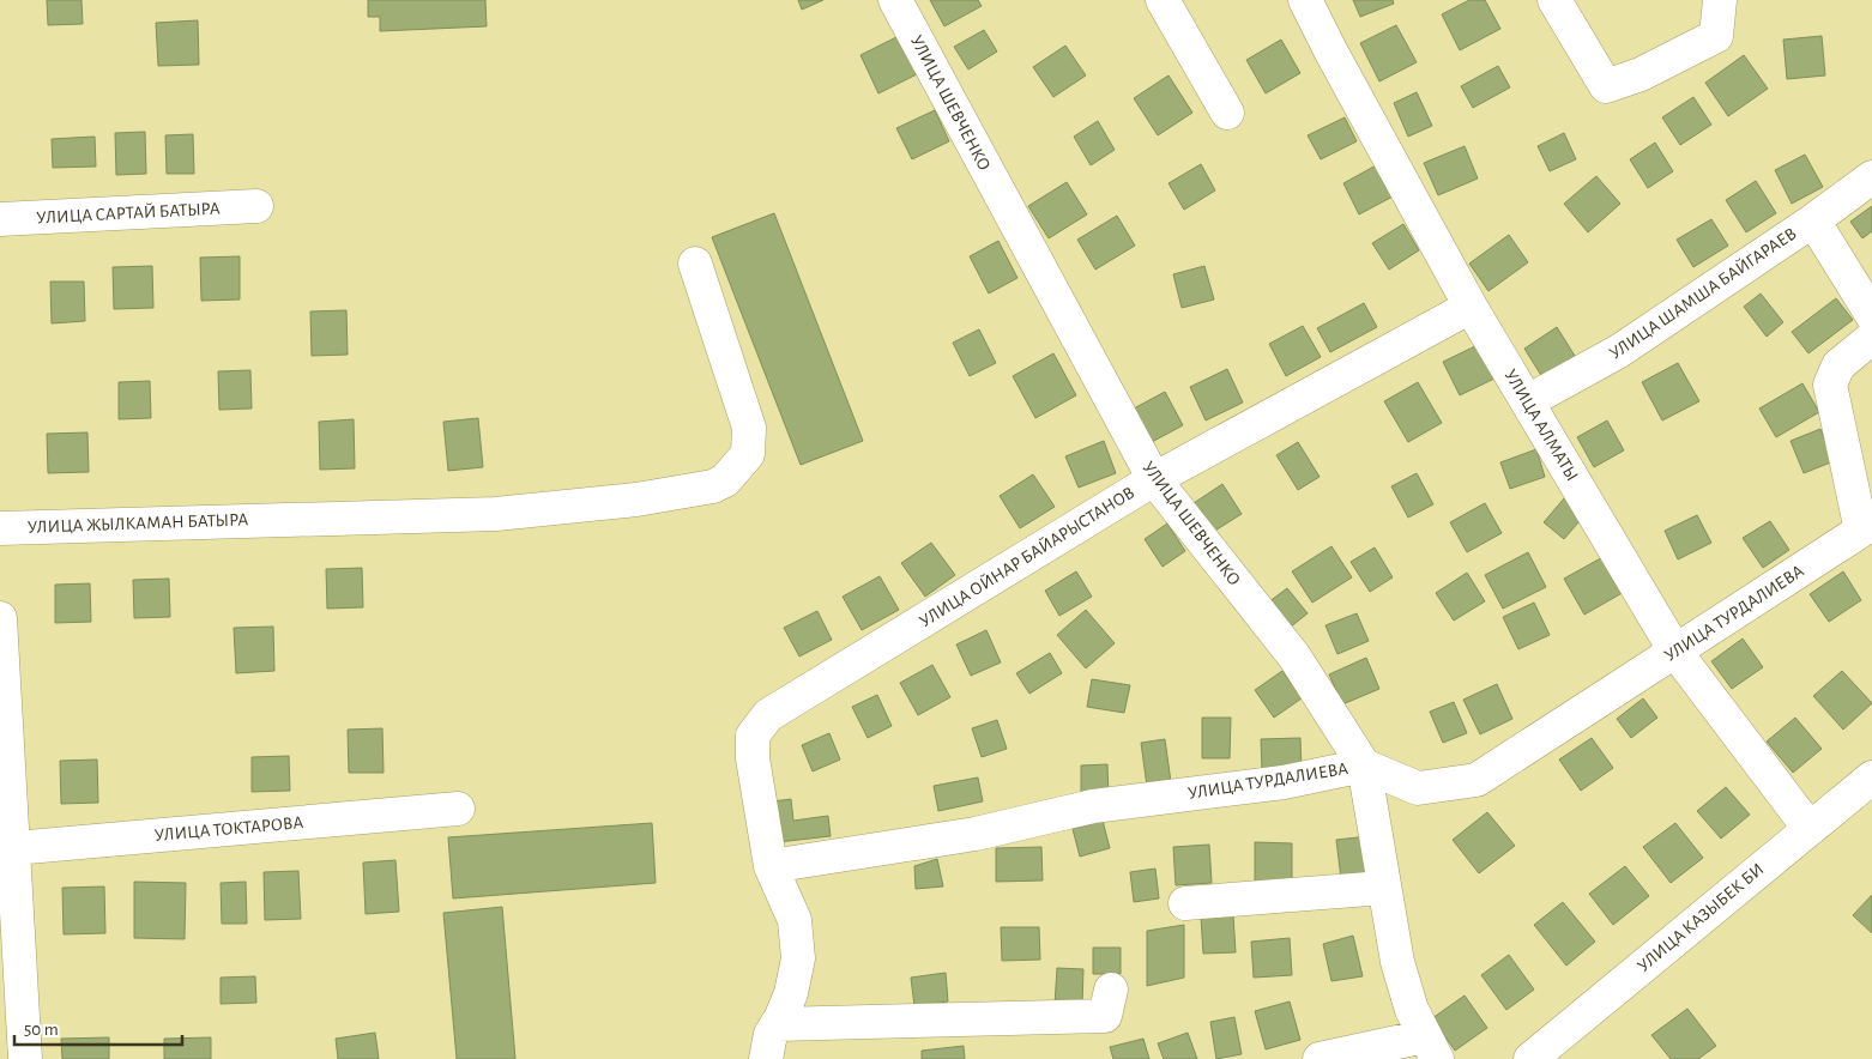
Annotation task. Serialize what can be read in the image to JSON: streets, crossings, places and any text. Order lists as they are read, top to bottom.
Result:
{
  "streets": {
    "street": [
      "УЛИЦА ШЕВЧЕНКО",
      "УЛИЦА САРТАЙ БАТЫРА",
      "УЛИЦА ШАМША БАЙГАРАЕВ",
      "УЛИЦА АЛМАТЫ",
      "УЛИЦА ЖЫЛКАМАН БАТЫРА",
      "УЛИЦА ОЙНАР БАЙАРЫСТАНОВ",
      "УЛИЦА ТУРДАЛИЕВА",
      "УЛИЦА ТОКТАРОВА",
      "УЛИЦА КАЗЫБЕК БИ"
    ]
  },
  "crossings": [
    ["УЛИЦА ШЕВЧЕНКО", "УЛИЦА ОЙНАР БАЙАРЫСТАНОВ"],
    ["УЛИЦА ШЕВЧЕНКО", "УЛИЦА ТУРДАЛИЕВА"],
    ["УЛИЦА ШАМША БАЙГАРАЕВ", "УЛИЦА АЛМАТЫ"],
    ["УЛИЦА АЛМАТЫ", "УЛИЦА ОЙНАР БАЙАРЫСТАНОВ"],
    ["УЛИЦА АЛМАТЫ", "УЛИЦА ТУРДАЛИЕВА"],
    ["УЛИЦА АЛМАТЫ", "УЛИЦА КАЗЫБЕК БИ"],
    ["УЛИЦА ОЙНАР БАЙАРЫСТАНОВ", "УЛИЦА ТУРДАЛИЕВА"]
  ],
  "scale_bar": "50 m"
}
